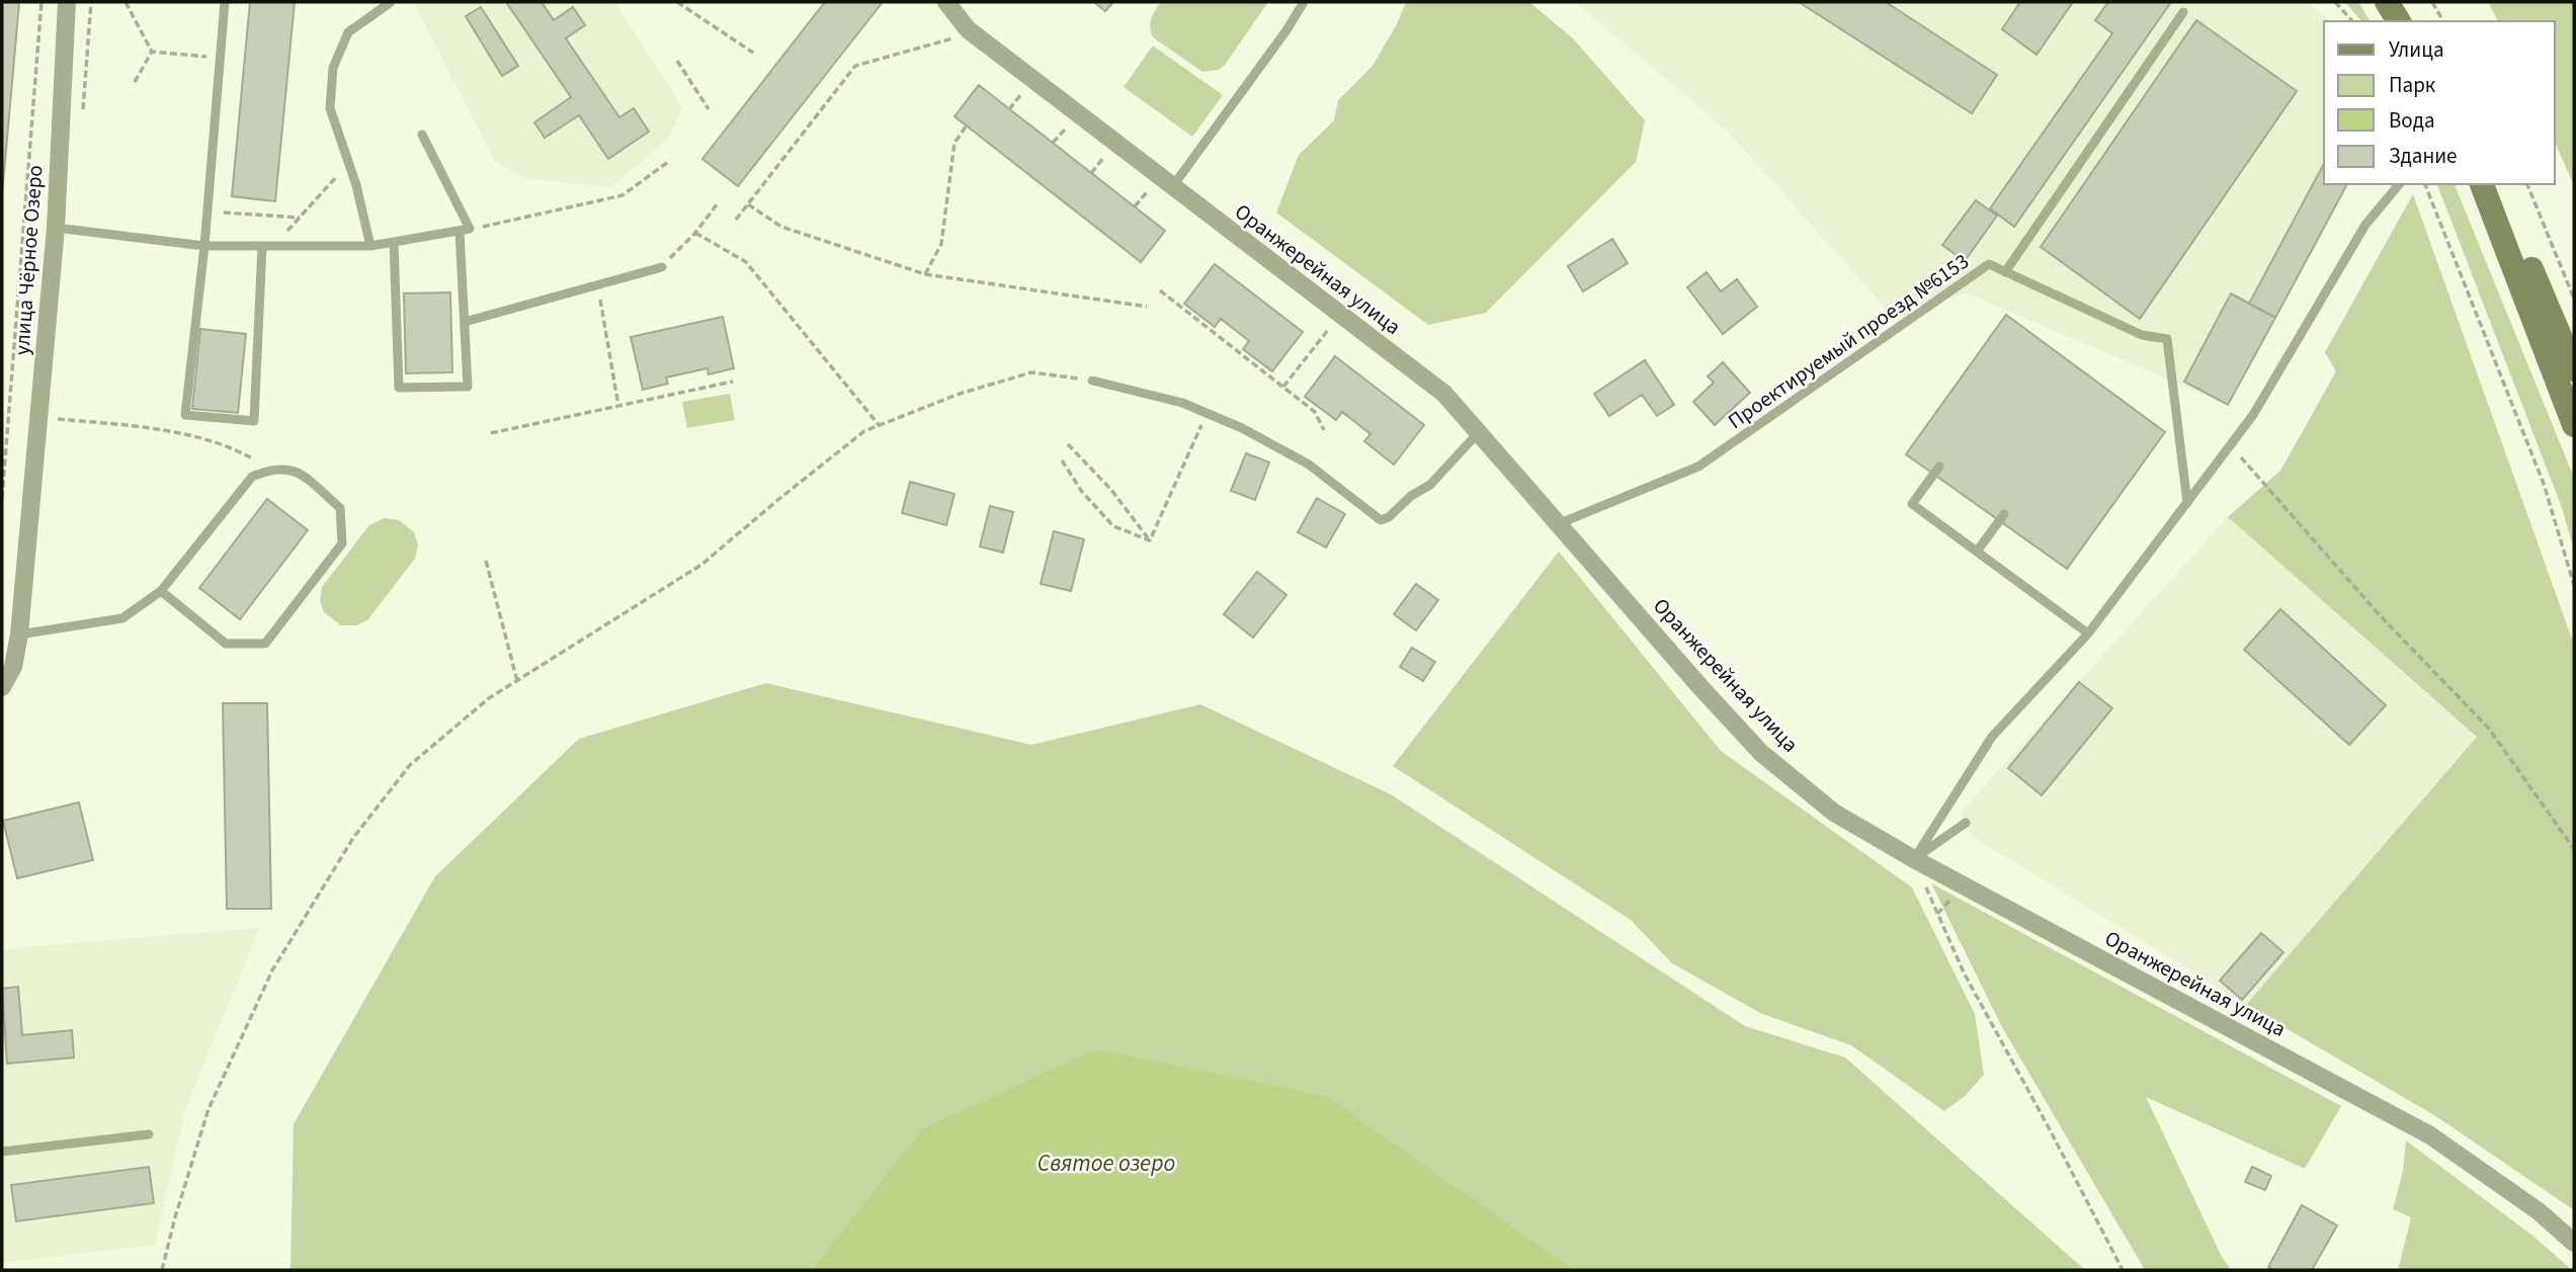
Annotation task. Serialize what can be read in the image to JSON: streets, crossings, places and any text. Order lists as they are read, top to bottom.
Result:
{
  "streets": {
    "street": ["улица Чёрное Озеро", "Оранжерейная улица"],
    "lane": ["Проектируемый проезд №6153"]
  },
  "crossings": [
    ["Оранжерейная улица", "Проектируемый проезд №6153"]
  ],
  "water": ["Святое озеро"],
  "legend": [
    "Улица",
    "Парк",
    "Вода",
    "Здание"
  ]
}
